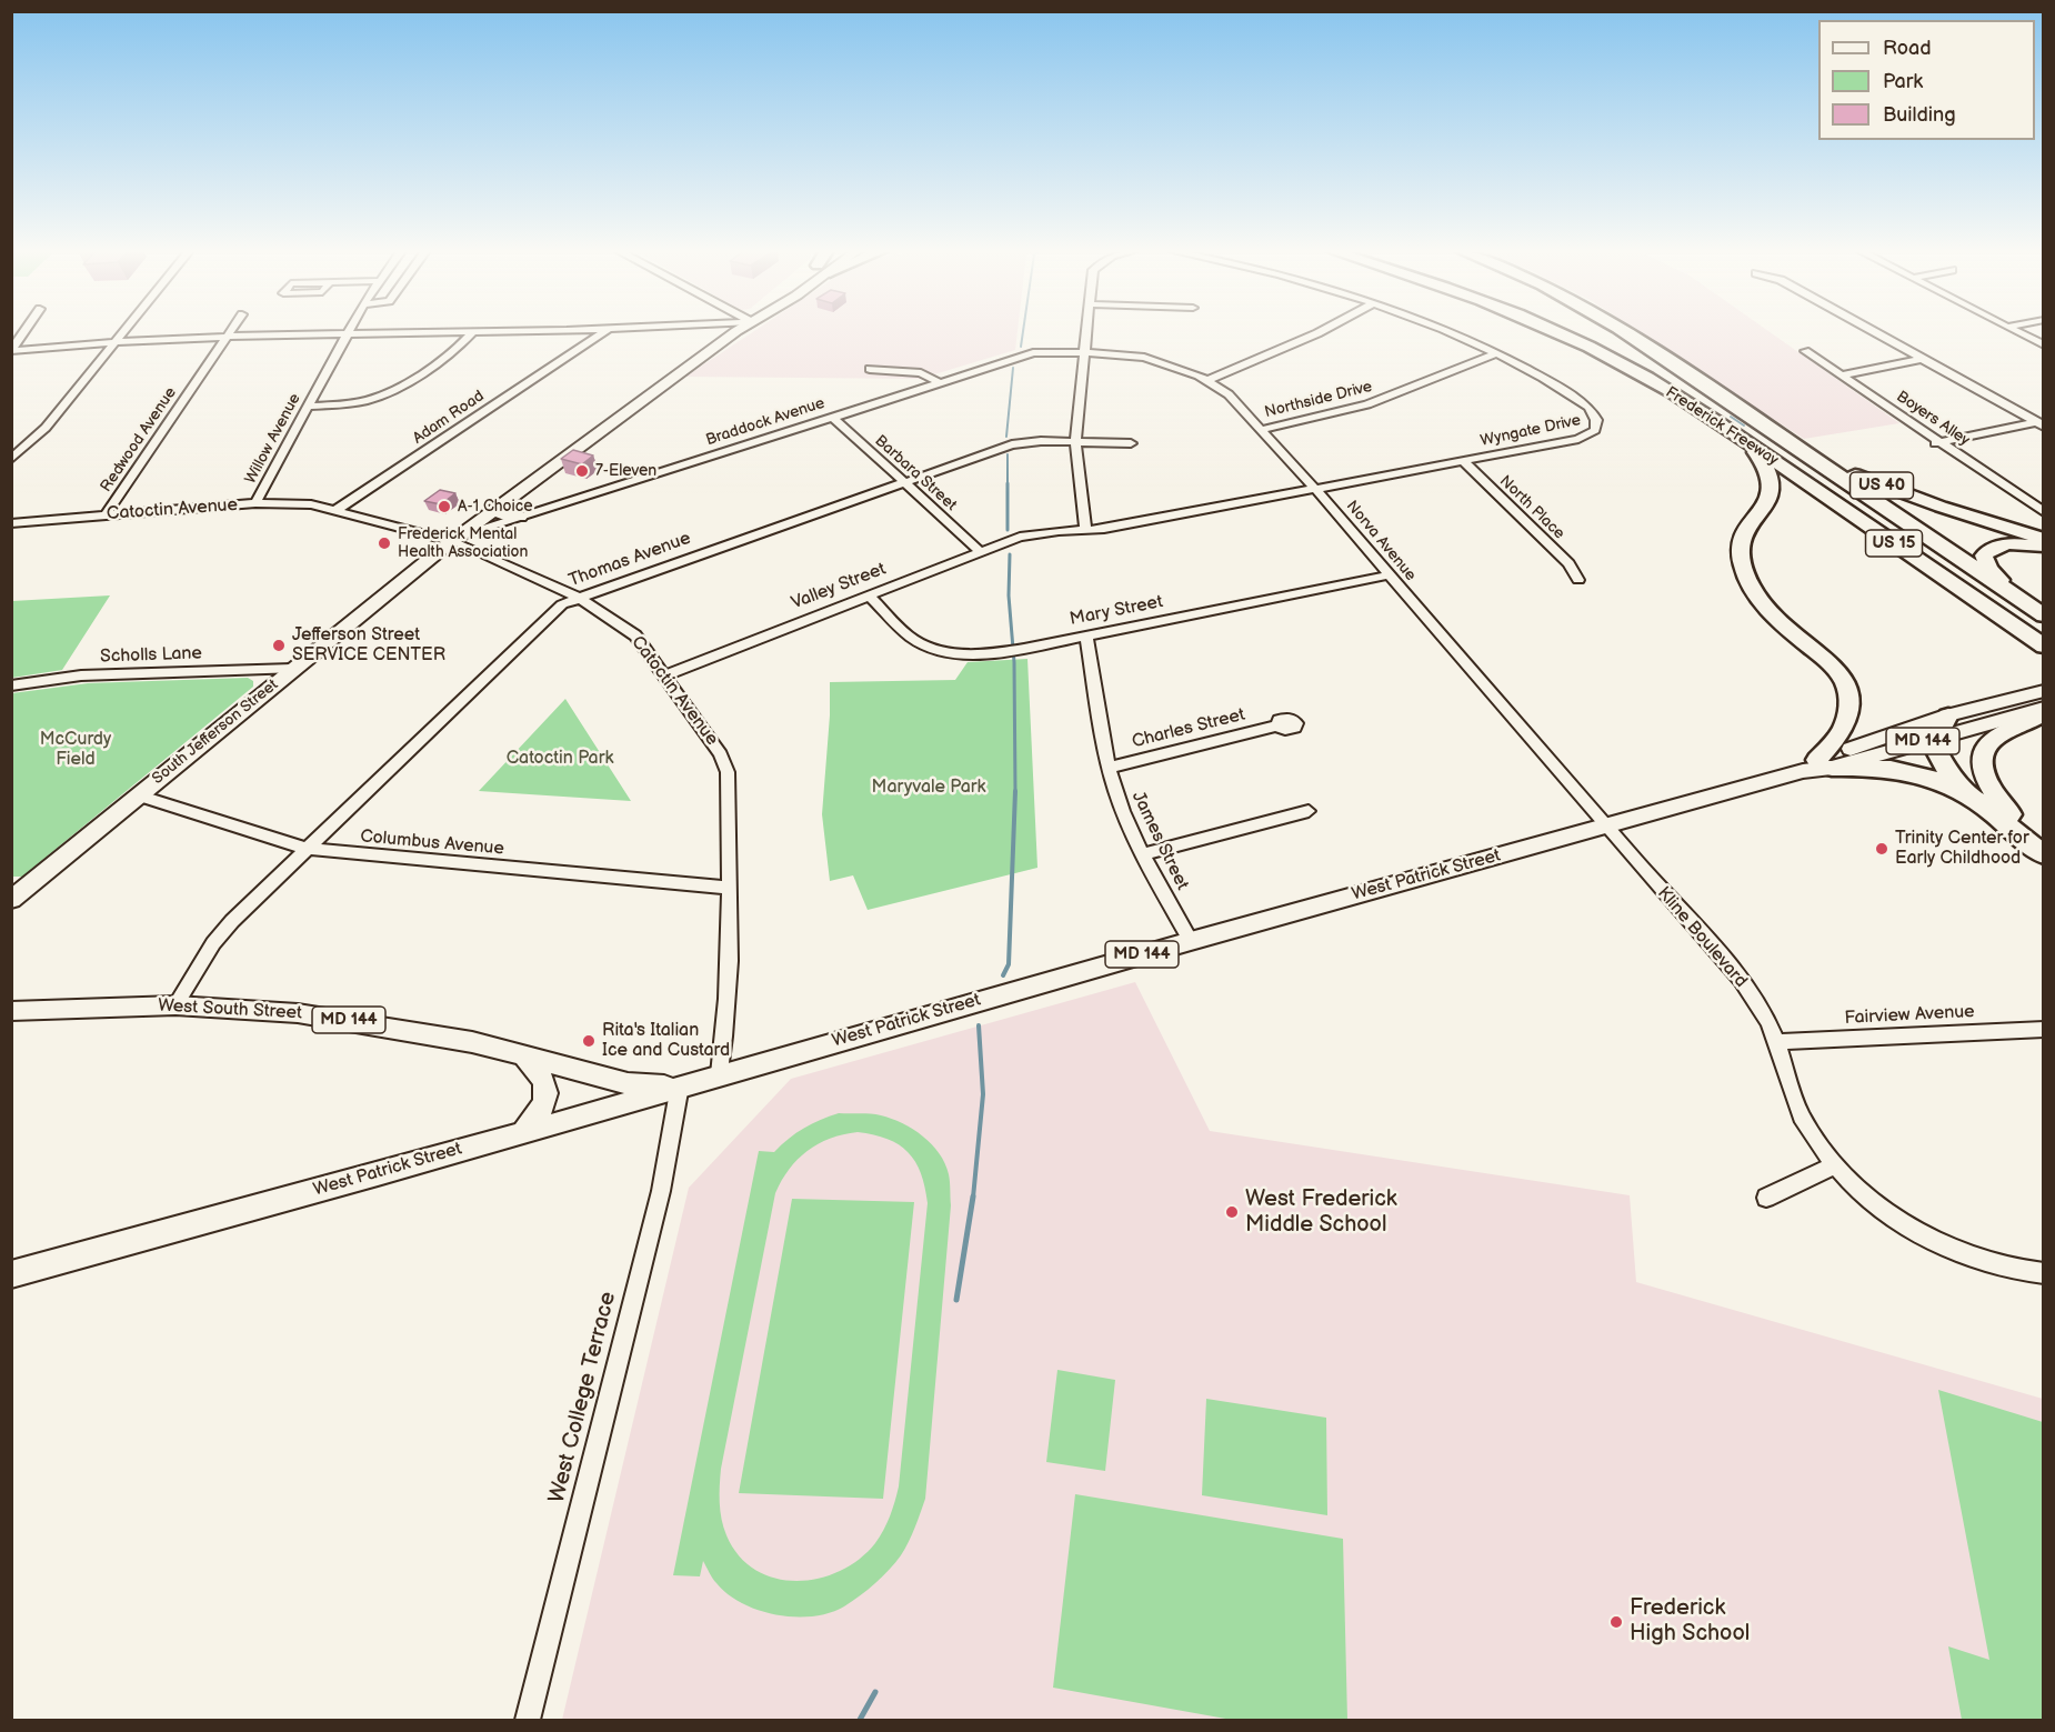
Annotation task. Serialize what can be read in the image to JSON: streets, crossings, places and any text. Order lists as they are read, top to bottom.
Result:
{
  "streets": {
    "highway": ["Frederick Freeway", "US 40", "US 15"],
    "main road": [
      "South Jefferson Street",
      "MD 144",
      "West Patrick Street",
      "West South Street"
    ],
    "street": [
      "Northside Drive",
      "Adam Road",
      "Boyers Alley",
      "Braddock Avenue",
      "Wyngate Drive",
      "Willow Avenue",
      "Redwood Avenue",
      "Barbara Street",
      "North Place",
      "Catoctin Avenue",
      "Norva Avenue",
      "Thomas Avenue",
      "Valley Street",
      "Mary Street",
      "Scholls Lane",
      "Charles Street",
      "James Street",
      "Columbus Avenue",
      "Kline Boulevard",
      "Fairview Avenue",
      "West College Terrace"
    ]
  },
  "crossings": [
    ["Northside Drive", "Wyngate Drive"],
    ["Northside Drive", "Norva Avenue"],
    ["Adam Road", "Catoctin Avenue"],
    ["Braddock Avenue", "Barbara Street"],
    ["Braddock Avenue", "Catoctin Avenue"],
    ["Braddock Avenue", "Norva Avenue"],
    ["Braddock Avenue", "South Jefferson Street"],
    ["Frederick Freeway", "US 40"],
    ["Wyngate Drive", "North Place"],
    ["Wyngate Drive", "Norva Avenue"],
    ["Wyngate Drive", "Valley Street"],
    ["Willow Avenue", "Catoctin Avenue"],
    ["Redwood Avenue", "Catoctin Avenue"],
    ["Barbara Street", "Thomas Avenue"],
    ["Barbara Street", "Valley Street"],
    ["Catoctin Avenue", "Thomas Avenue"],
    ["Catoctin Avenue", "Valley Street"],
    ["Catoctin Avenue", "South Jefferson Street"],
    ["Catoctin Avenue", "Columbus Avenue"],
    ["Catoctin Avenue", "West Patrick Street"],
    ["Norva Avenue", "Mary Street"],
    ["Norva Avenue", "West Patrick Street"],
    ["Norva Avenue", "Kline Boulevard"],
    ["Thomas Avenue", "Columbus Avenue"],
    ["Thomas Avenue", "West South Street"],
    ["Valley Street", "Mary Street"],
    ["Mary Street", "James Street"],
    ["Scholls Lane", "South Jefferson Street"],
    ["Charles Street", "James Street"],
    ["South Jefferson Street", "Columbus Avenue"],
    ["James Street", "West Patrick Street"],
    ["West Patrick Street", "Kline Boulevard"],
    ["West Patrick Street", "West South Street"],
    ["West Patrick Street", "West College Terrace"],
    ["Kline Boulevard", "Fairview Avenue"],
    ["West South Street", "West College Terrace"]
  ],
  "parks": ["McCurdy Field", "Catoctin Park", "Maryvale Park"],
  "places": [
    "7-Eleven",
    "A-1 Choice",
    "Frederick Mental Health Association",
    "Jefferson Street SERVICE CENTER",
    "Trinity Center for Early Childhood",
    "Rita's Italian Ice and Custard",
    "West Frederick Middle School",
    "Frederick High School"
  ],
  "legend": ["Road", "Park", "Building"]
}
